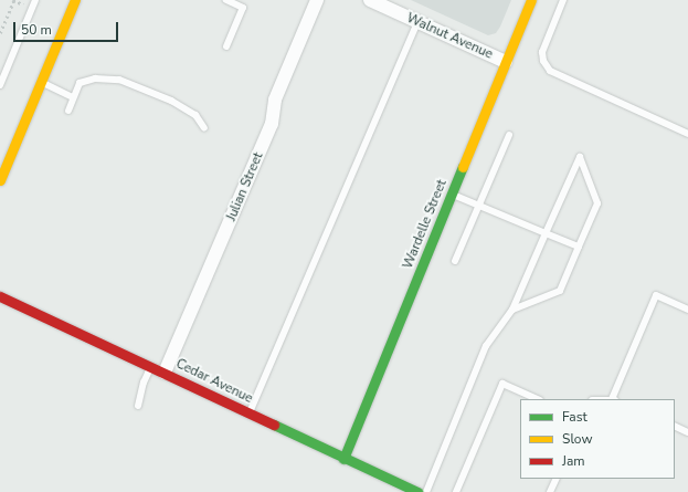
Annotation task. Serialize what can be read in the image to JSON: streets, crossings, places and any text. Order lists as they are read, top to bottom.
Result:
{
  "streets": {
    "street": [
      "Walnut Avenue",
      "Julian Street",
      "Wardelle Street",
      "Cedar Avenue"
    ]
  },
  "crossings": [
    ["Walnut Avenue", "Wardelle Street"],
    ["Julian Street", "Cedar Avenue"],
    ["Wardelle Street", "Cedar Avenue"]
  ],
  "legend": ["Fast", "Slow", "Jam"],
  "scale_bar": "50 m"
}
